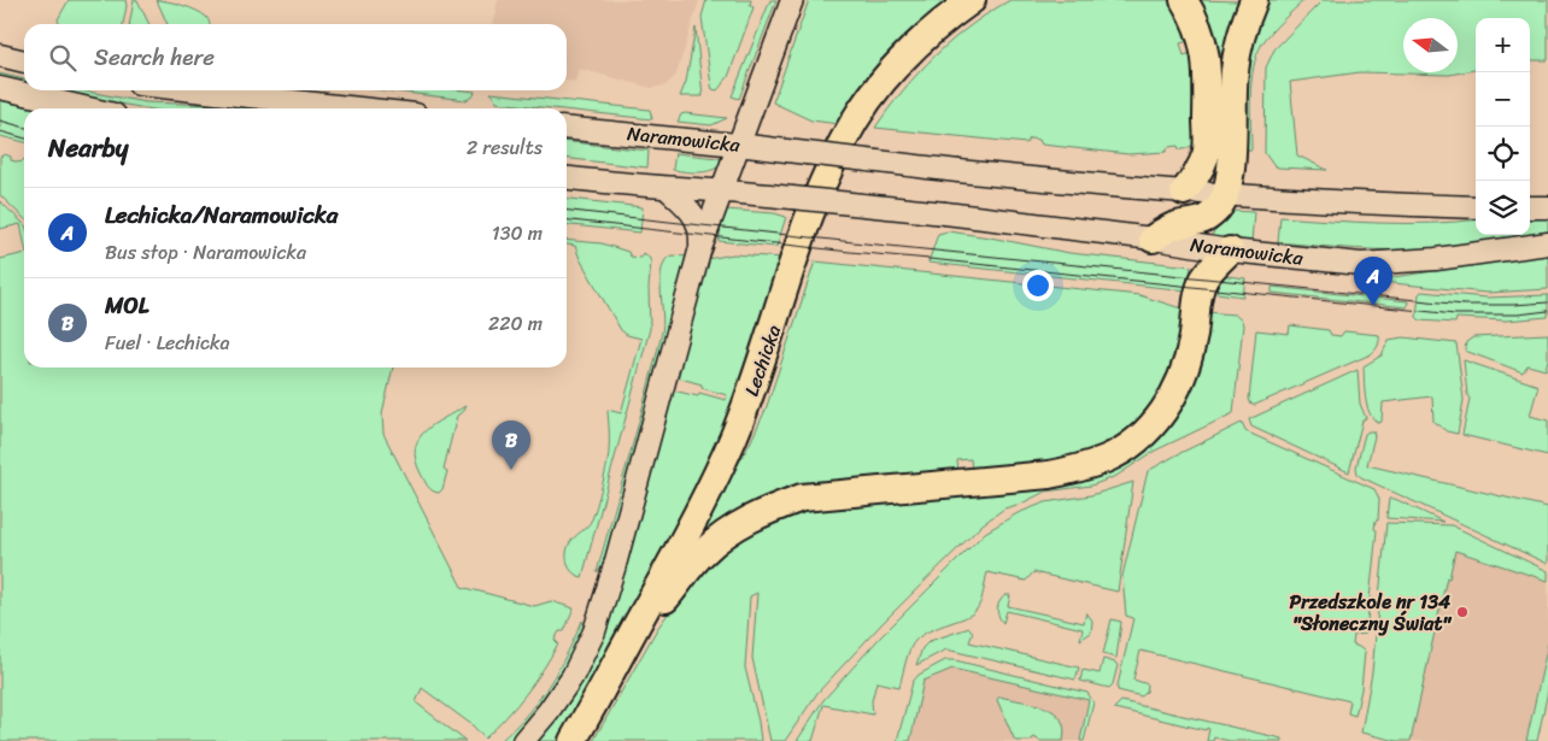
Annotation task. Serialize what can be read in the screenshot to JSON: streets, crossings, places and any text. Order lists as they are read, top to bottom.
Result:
{
  "streets": {
    "main road": ["Lechicka"],
    "street": ["Naramowicka"]
  },
  "places": ["Przedszkole nr 134 \"Słoneczny Świat\""],
  "north": "left",
  "page": {
    "map_buttons": ["+", "−"],
    "search": "Search here",
    "heading": ["Nearby", "2 results"],
    "list": [
      {
        "mark": "A",
        "name": "Lechicka/Naramowicka",
        "note": "Bus stop · Naramowicka",
        "value": "130 m"
      },
      {
        "mark": "B",
        "name": "MOL",
        "note": "Fuel · Lechicka",
        "value": "220 m"
      }
    ],
    "pins": ["A", "B"]
  }
}
